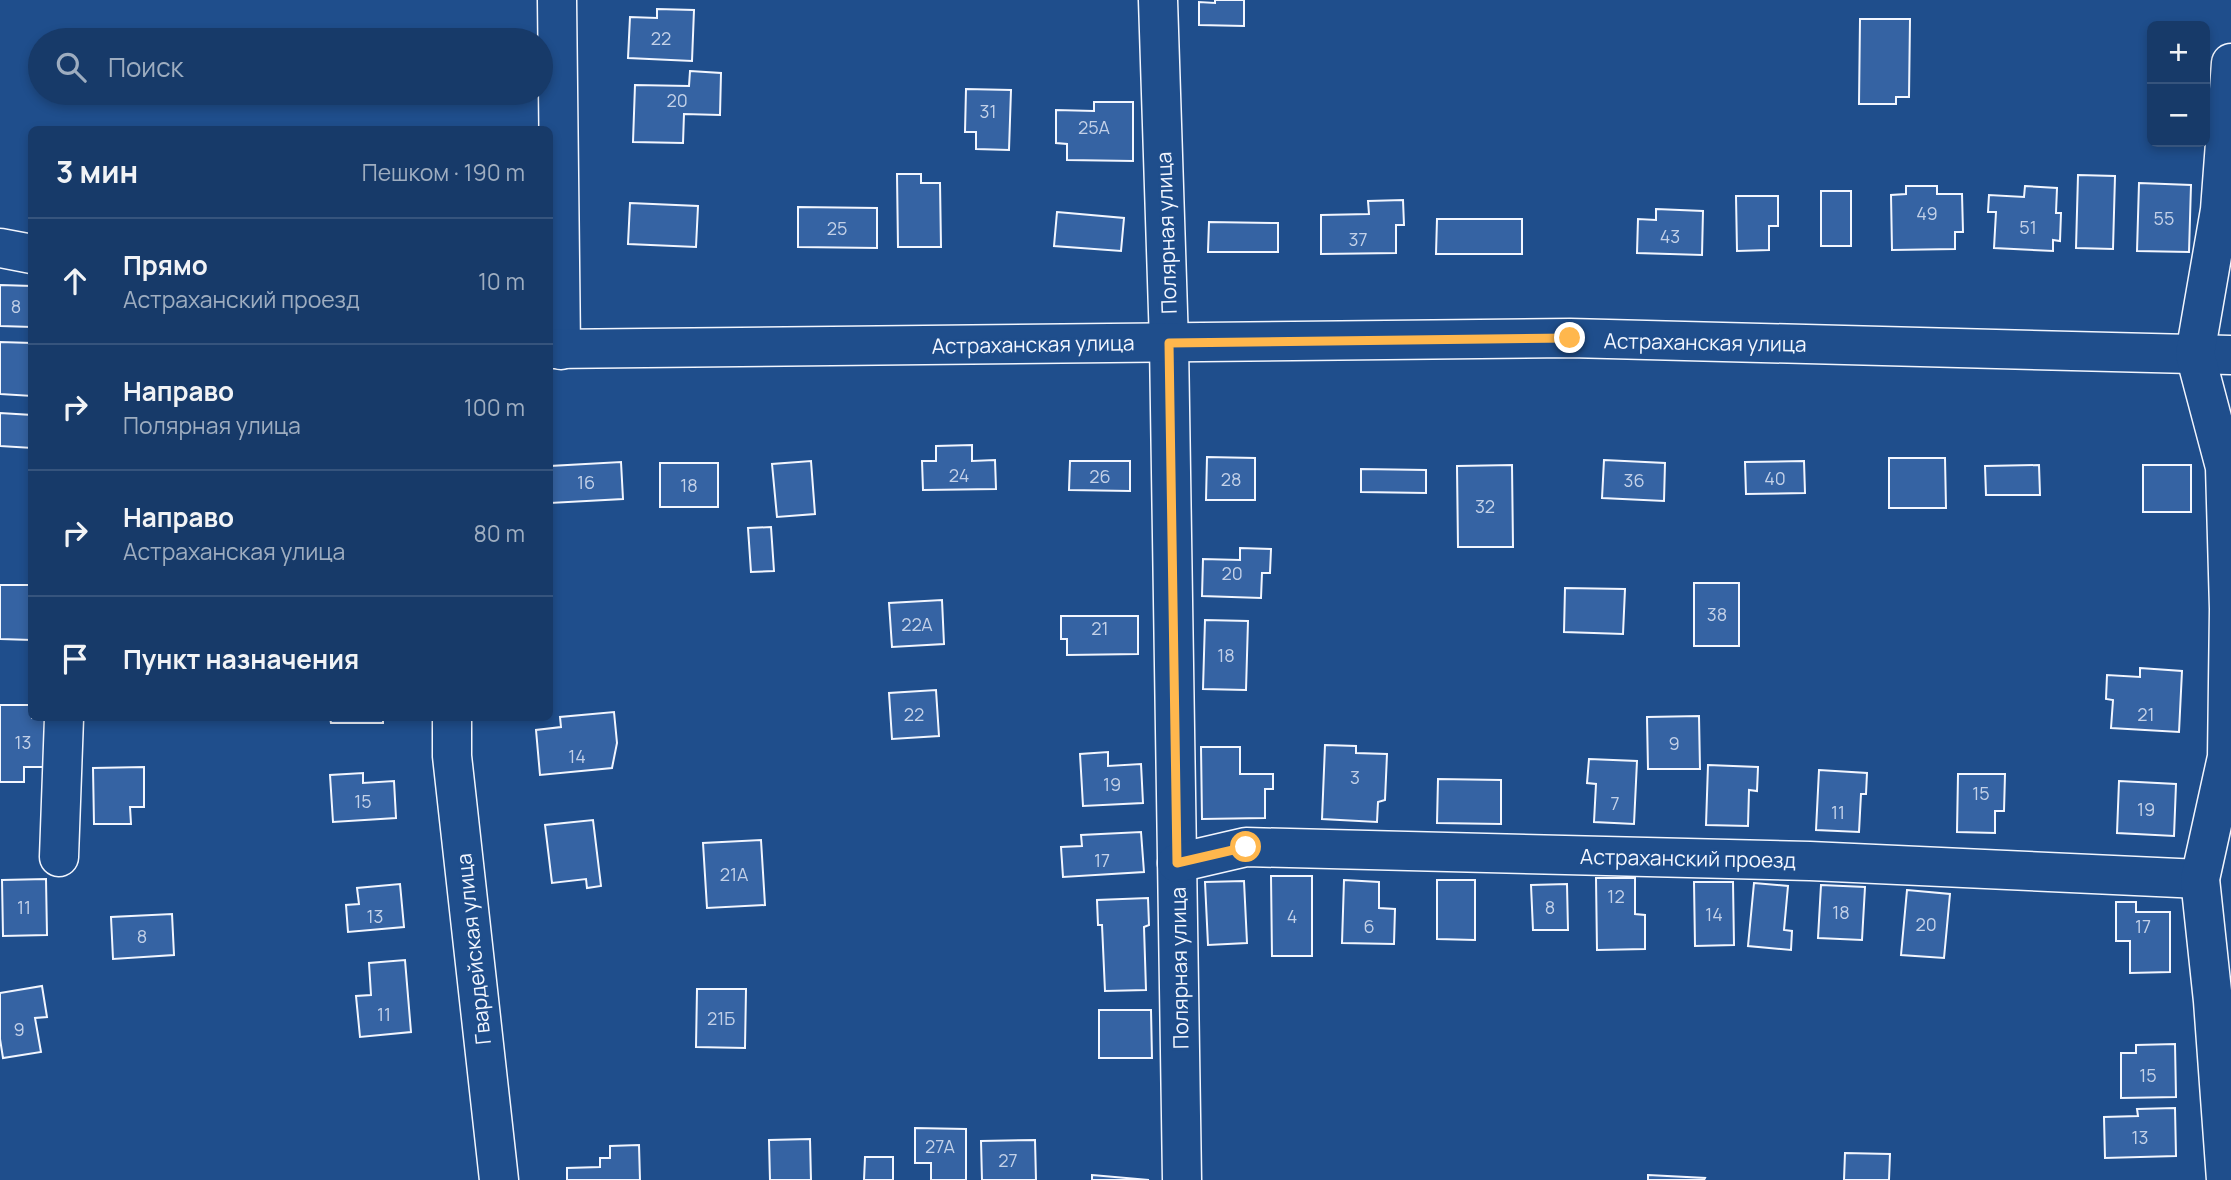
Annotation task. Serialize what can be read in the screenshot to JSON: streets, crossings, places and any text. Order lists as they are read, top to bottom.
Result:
{
  "streets": {
    "street": [
      "Полярная улица",
      "Астраханская улица",
      "Астраханский проезд",
      "Гвардейская улица"
    ]
  },
  "crossings": [
    ["Полярная улица", "Астраханская улица"],
    ["Полярная улица", "Астраханский проезд"]
  ],
  "house_numbers": [
    "22",
    "20",
    "31",
    "25А",
    "49",
    "55",
    "51",
    "25",
    "43",
    "37",
    "8",
    "24",
    "26",
    "40",
    "28",
    "36",
    "16",
    "18",
    "32",
    "20",
    "38",
    "22А",
    "21",
    "18",
    "22",
    "21",
    "13",
    "9",
    "14",
    "3",
    "19",
    "15",
    "15",
    "7",
    "19",
    "11",
    "17",
    "21А",
    "12",
    "11",
    "8",
    "18",
    "14",
    "13",
    "4",
    "20",
    "6",
    "17",
    "8",
    "11",
    "21Б",
    "9",
    "15",
    "13",
    "27А",
    "27"
  ],
  "page": {
    "map_buttons": ["+", "−"],
    "search": "Поиск",
    "heading": ["3 мин", "Пешком · 190 m"],
    "list": [
      ["Прямо", "Астраханский проезд", "10 m"],
      ["Направо", "Полярная улица", "100 m"],
      ["Направо", "Астраханская улица", "80 m"],
      "Пункт назначения"
    ]
  }
}
